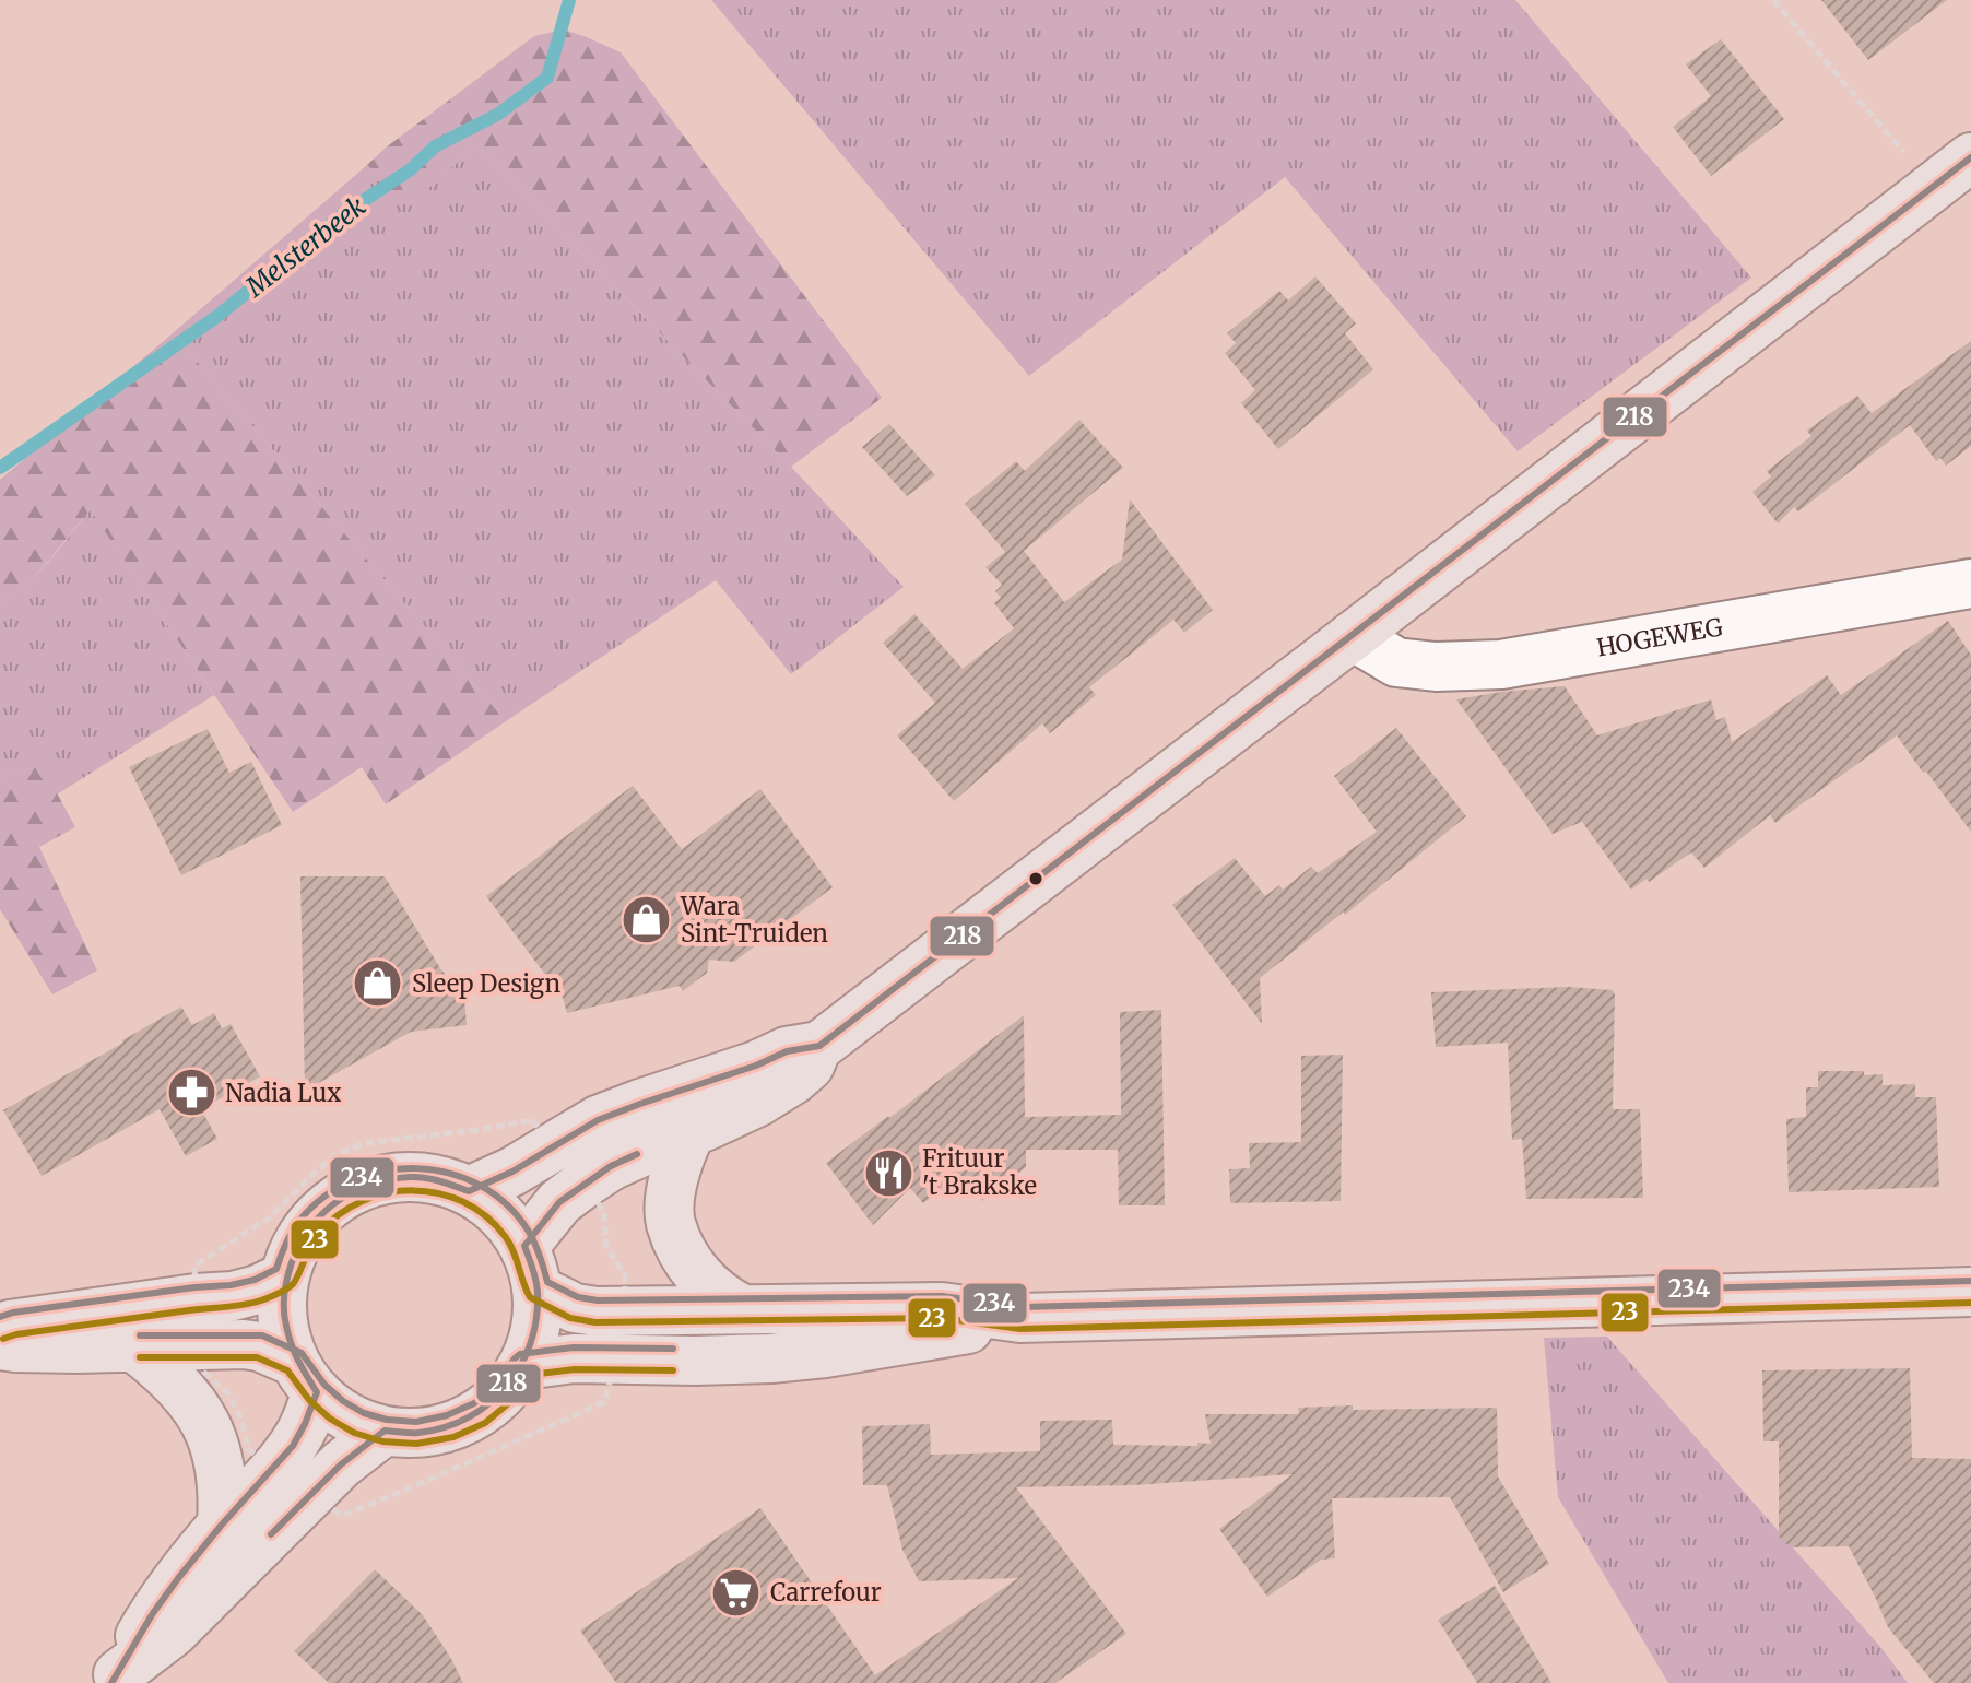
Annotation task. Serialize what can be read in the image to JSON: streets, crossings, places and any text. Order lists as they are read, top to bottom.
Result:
{
  "streets": {
    "street": ["HOGEWEG"]
  },
  "water": ["Melsterbeek"],
  "places": {
    "shop": ["Wara Sint-Truiden", "Sleep Design"],
    "pharmacy": ["Nadia Lux"],
    "restaurant": ["Frituur 't Brakske"],
    "supermarket": ["Carrefour"]
  },
  "lines": ["transit line 218", "transit line 234", "transit line 23"]
}
